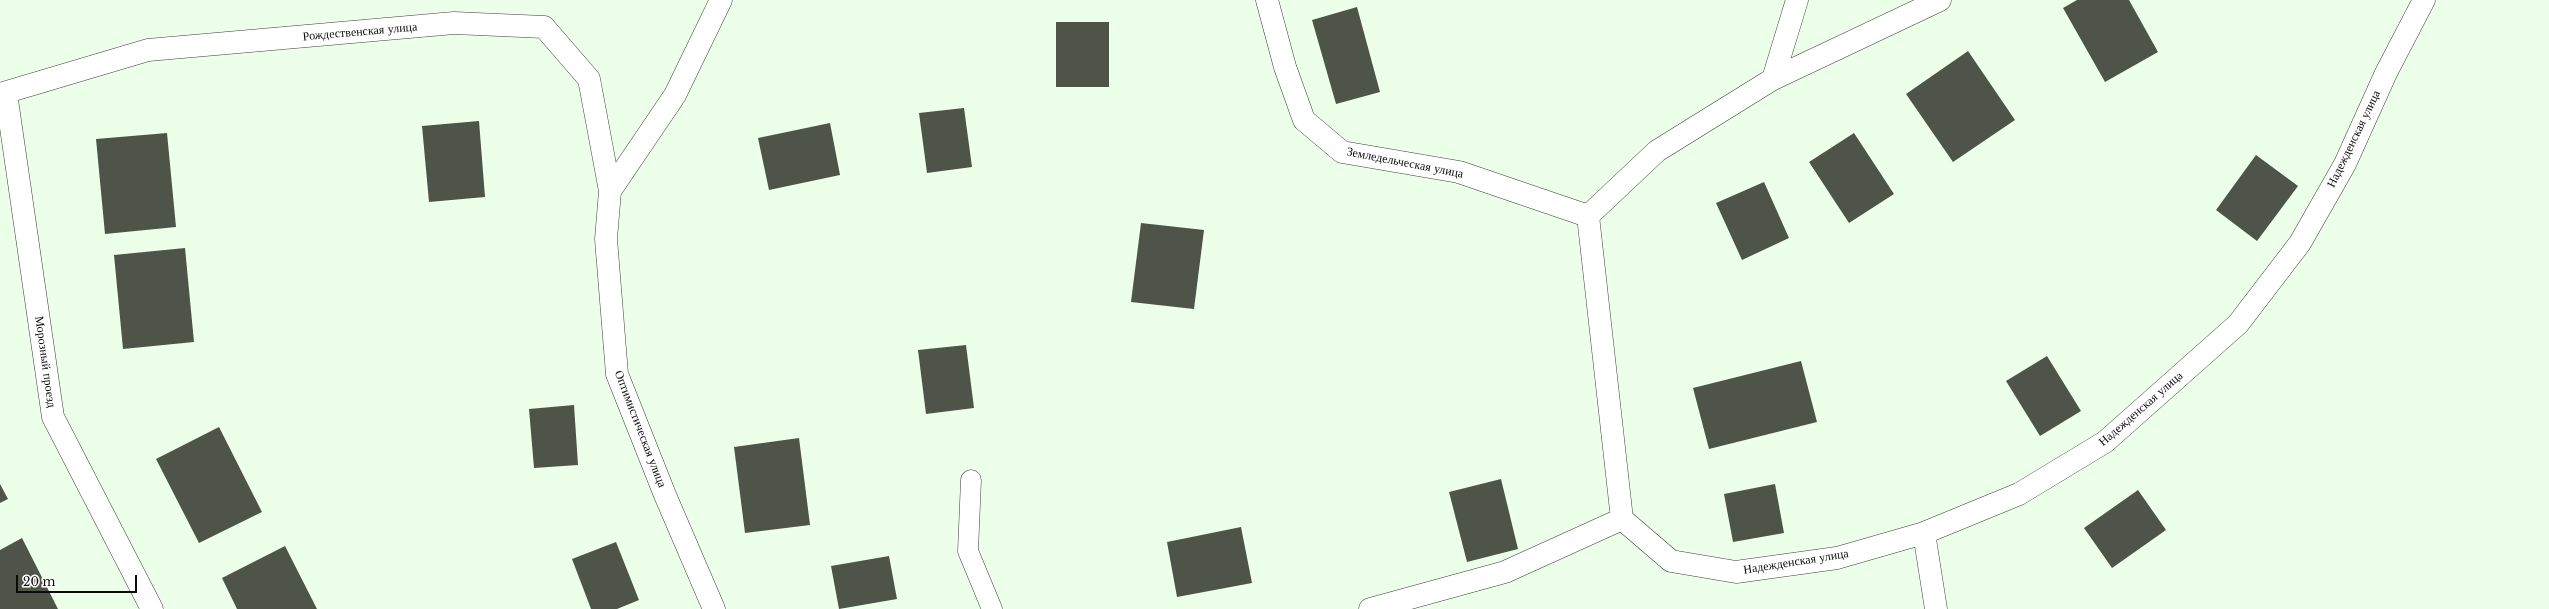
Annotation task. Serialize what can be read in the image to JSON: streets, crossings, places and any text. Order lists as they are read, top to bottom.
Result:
{
  "streets": {
    "street": [
      "Рождественская улица",
      "Надежденская улица",
      "Земледельческая улица",
      "Морозный проезд",
      "Оптимистическая улица"
    ]
  },
  "crossings": [
    ["Рождественская улица", "Морозный проезд"],
    ["Рождественская улица", "Оптимистическая улица"]
  ],
  "scale_bar": "20 m"
}
